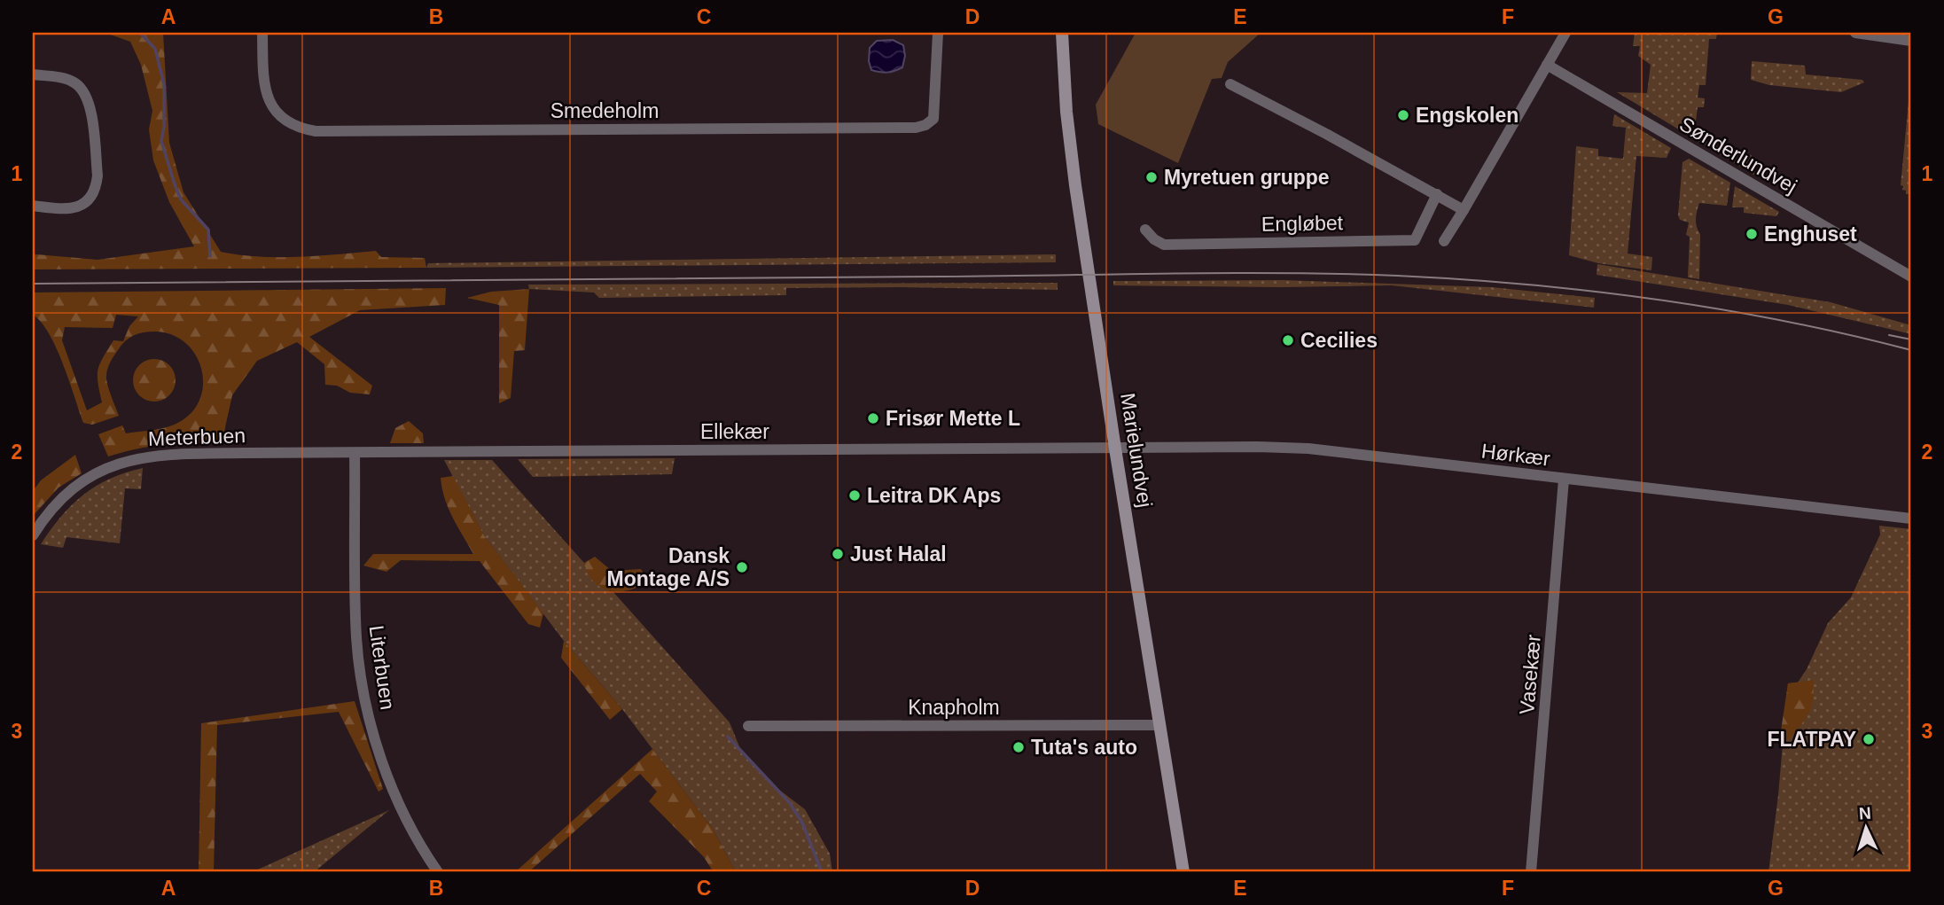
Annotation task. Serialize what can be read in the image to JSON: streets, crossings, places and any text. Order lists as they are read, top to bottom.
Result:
{
  "streets": {
    "street": [
      "Smedeholm",
      "Sønderlundvej",
      "Engløbet",
      "Ellekær",
      "Meterbuen",
      "Marielundvej",
      "Hørkær",
      "Literbuen",
      "Vasekær",
      "Knapholm"
    ]
  },
  "crossings": [
    ["Ellekær", "Meterbuen"],
    ["Ellekær", "Marielundvej"],
    ["Ellekær", "Hørkær"],
    ["Ellekær", "Literbuen"],
    ["Meterbuen", "Literbuen"],
    ["Marielundvej", "Hørkær"],
    ["Marielundvej", "Knapholm"],
    ["Hørkær", "Vasekær"]
  ],
  "places": [
    "Engskolen",
    "Myretuen gruppe",
    "Enghuset",
    "Cecilies",
    "Frisør Mette L",
    "Leitra DK Aps",
    "Just Halal",
    "Dansk Montage A/S",
    "FLATPAY",
    "Tuta's auto"
  ],
  "north": "top",
  "grid": {
    "columns": [
      "A",
      "B",
      "C",
      "D",
      "E",
      "F",
      "G"
    ],
    "rows": ["1", "2", "3"]
  }
}
